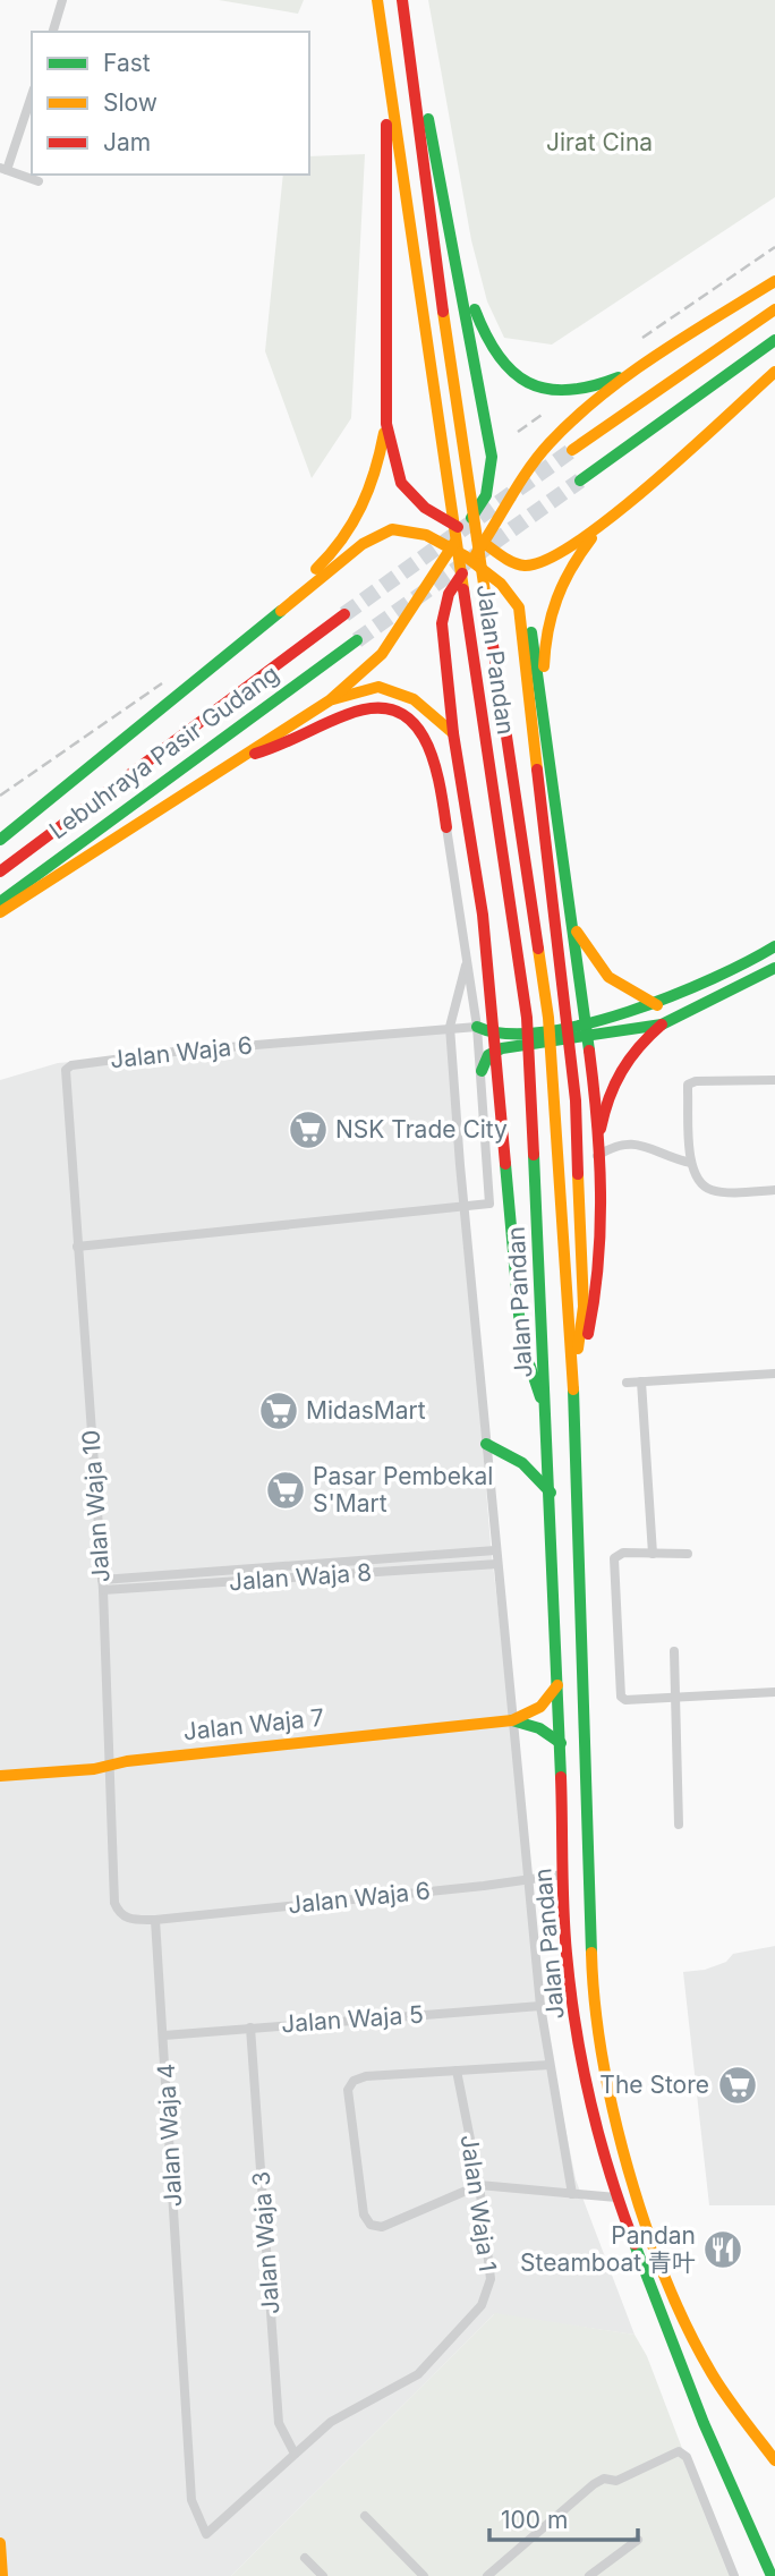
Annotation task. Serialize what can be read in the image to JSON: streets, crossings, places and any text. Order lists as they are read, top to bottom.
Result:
{
  "streets": {
    "main road": ["Jalan Pandan", "Lebuhraya Pasir Gudang", "Jalan Waja 7"],
    "street": [
      "Jalan Waja 6",
      "Jalan Waja 10",
      "Jalan Waja 8",
      "Jalan Waja 5",
      "Jalan Waja 4",
      "Jalan Waja 1",
      "Jalan Waja 3"
    ]
  },
  "crossings": [
    ["Jalan Pandan", "Jalan Waja 6"],
    ["Jalan Pandan", "Jalan Waja 7"],
    ["Jalan Waja 6", "Jalan Waja 10"],
    ["Jalan Waja 6", "Jalan Waja 4"],
    ["Jalan Waja 10", "Jalan Waja 8"],
    ["Jalan Waja 10", "Jalan Waja 7"],
    ["Jalan Waja 5", "Jalan Waja 4"],
    ["Jalan Waja 5", "Jalan Waja 3"],
    ["Jalan Waja 4", "Jalan Waja 1"],
    ["Jalan Waja 1", "Jalan Waja 3"]
  ],
  "parks": ["Jirat Cina"],
  "places": {
    "supermarket": [
      "NSK Trade City",
      "MidasMart",
      "Pasar Pembekal S'Mart",
      "The Store"
    ],
    "restaurant": ["Pandan Steamboat 青叶"]
  },
  "legend": ["Fast", "Slow", "Jam"],
  "scale_bar": "100 m"
}
